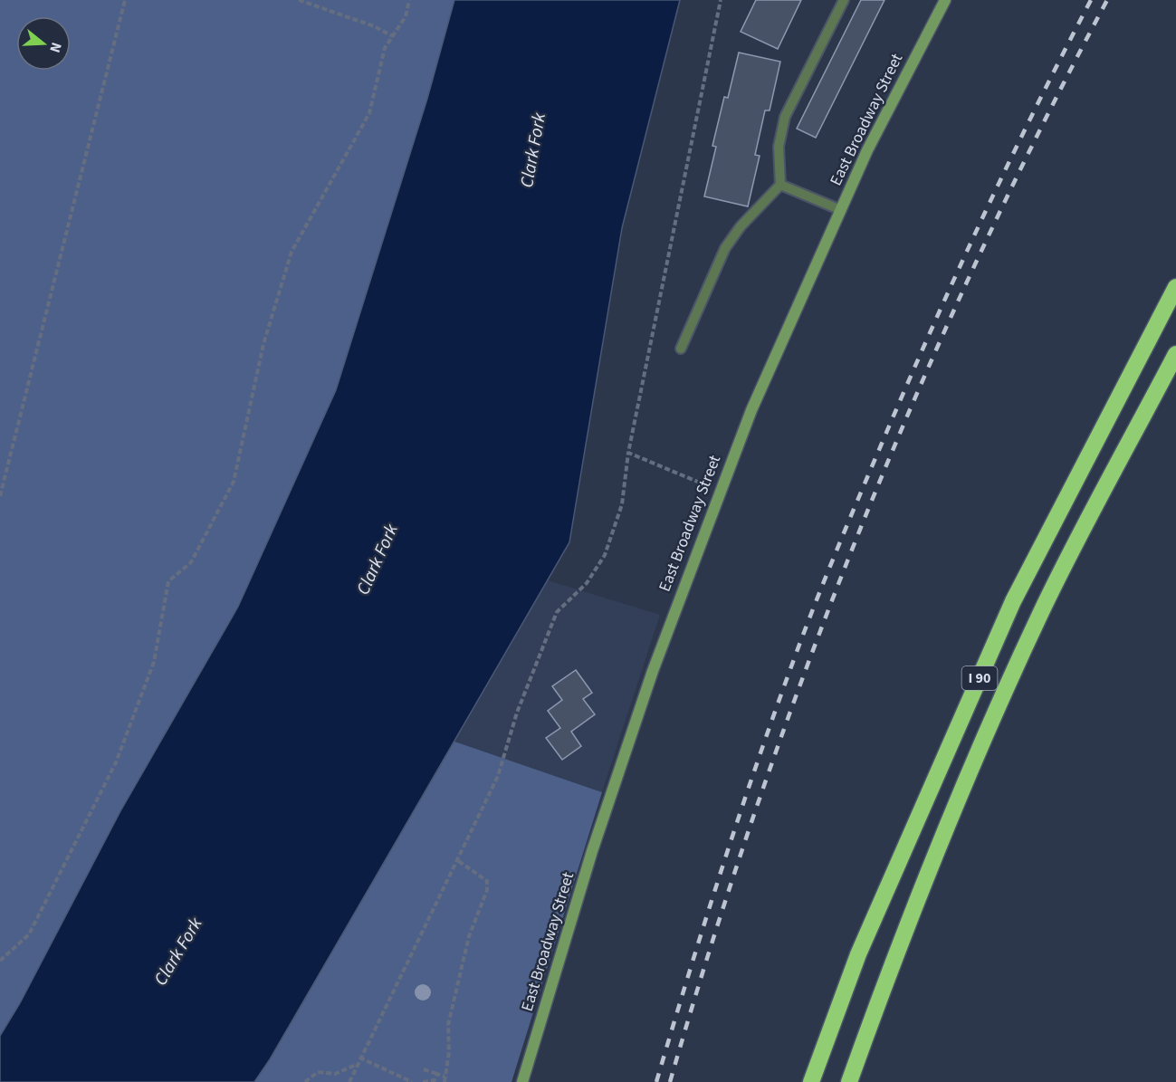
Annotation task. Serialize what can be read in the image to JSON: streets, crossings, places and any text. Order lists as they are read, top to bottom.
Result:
{
  "streets": {
    "highway": ["I 90"],
    "main road": ["East Broadway Street"]
  },
  "water": ["Clark Fork"],
  "north": "right"
}
